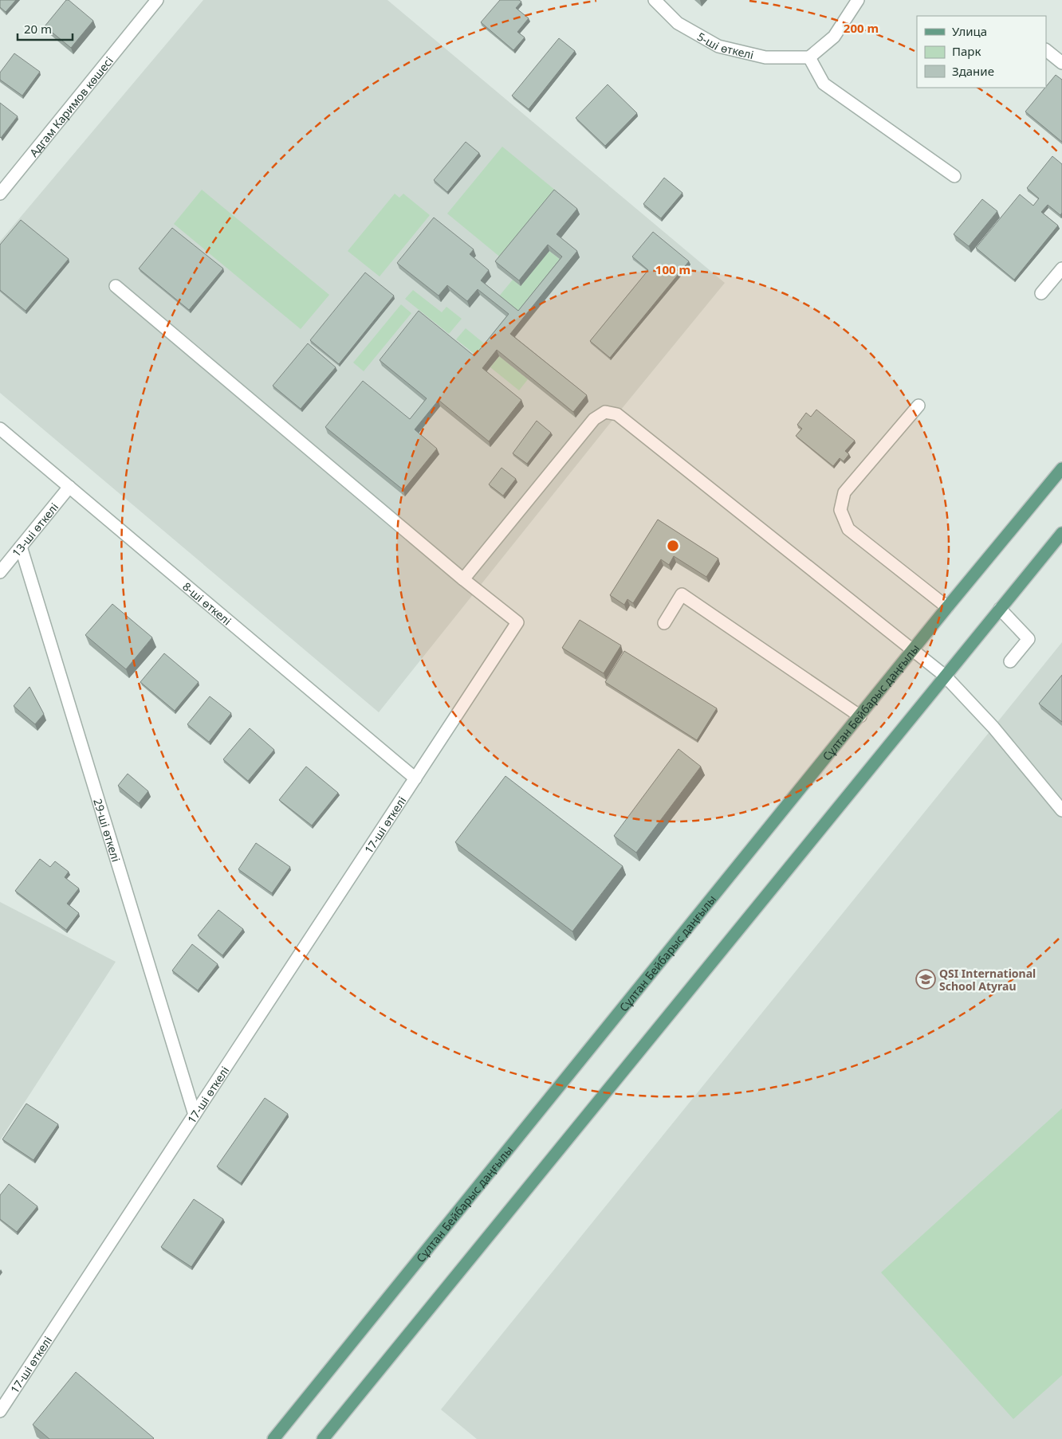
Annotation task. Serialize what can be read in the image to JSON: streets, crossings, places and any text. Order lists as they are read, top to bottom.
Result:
{
  "streets": {
    "main road": ["Сұлтан Бейбарыс даңғылы"],
    "street": [
      "5-ші өткелі",
      "Адгам Каримов көшесі",
      "13-ші өткелі",
      "8-ші өткелі",
      "17-ші өткелі",
      "29-ші өткелі"
    ]
  },
  "crossings": [
    ["13-ші өткелі", "8-ші өткелі"],
    ["13-ші өткелі", "29-ші өткелі"],
    ["8-ші өткелі", "17-ші өткелі"],
    ["17-ші өткелі", "29-ші өткелі"]
  ],
  "places": {
    "school or university": ["QSI International School Atyrau"]
  },
  "legend": ["Улица", "Парк", "Здание"],
  "scale_bar": "20 m",
  "rings": ["200 m", "100 m"]
}
